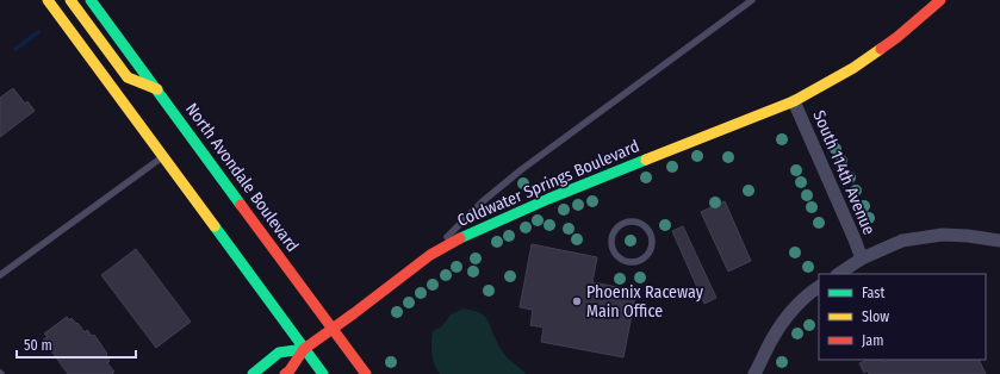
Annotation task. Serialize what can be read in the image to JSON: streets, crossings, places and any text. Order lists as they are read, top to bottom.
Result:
{
  "streets": {
    "main road": ["North Avondale Boulevard", "Coldwater Springs Boulevard"],
    "street": ["South 114th Avenue"]
  },
  "crossings": [
    ["South 114th Avenue", "Coldwater Springs Boulevard"],
    ["North Avondale Boulevard", "Coldwater Springs Boulevard"]
  ],
  "places": ["Phoenix Raceway Main Office"],
  "legend": ["Fast", "Slow", "Jam"],
  "scale_bar": "50 m"
}
